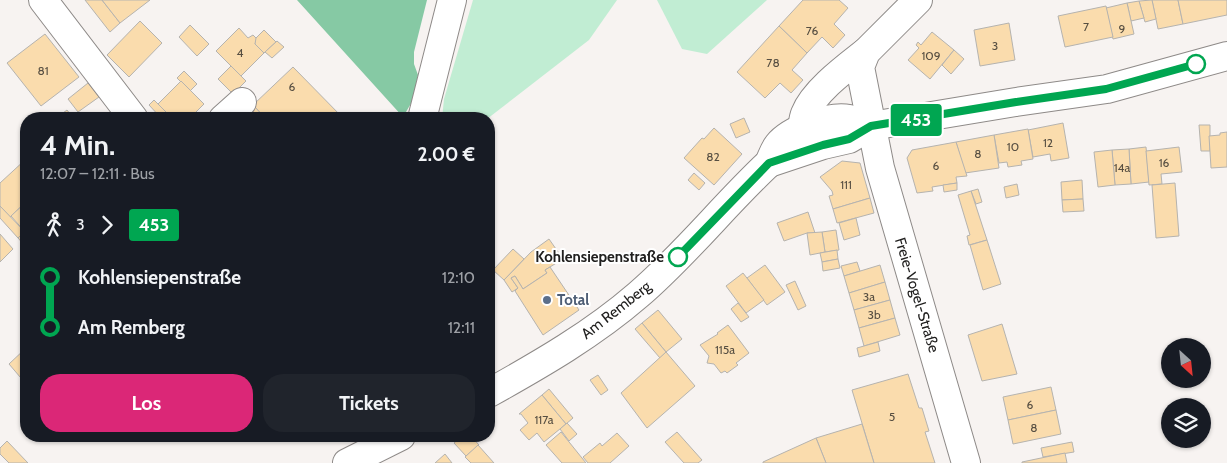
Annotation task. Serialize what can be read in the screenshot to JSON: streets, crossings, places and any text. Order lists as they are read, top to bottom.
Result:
{
  "streets": {
    "street": ["Freie-Vogel-Straße", "Am Remberg"]
  },
  "crossings": [
    ["Freie-Vogel-Straße", "Am Remberg"]
  ],
  "places": ["Kohlensiepenstraße", "Total"],
  "lines": ["bus line 453"],
  "house_numbers": [
    "7",
    "9",
    "76",
    "3",
    "4",
    "109",
    "78",
    "81",
    "6",
    "12",
    "10",
    "8",
    "82",
    "16",
    "6",
    "14a",
    "111",
    "3a",
    "3b",
    "115a",
    "6",
    "5",
    "117a",
    "8"
  ],
  "north": "bottom right",
  "page": {
    "on_map": "453",
    "heading": ["4 Min.", "12:07 – 12:11 · Bus", "2.00 €"],
    "legs": ["3", "453"],
    "list": [
      {
        "name": "Kohlensiepenstraße",
        "value": "12:10"
      },
      {
        "name": "Am Remberg",
        "value": "12:11"
      }
    ],
    "buttons": ["Los", "Tickets"]
  }
}
